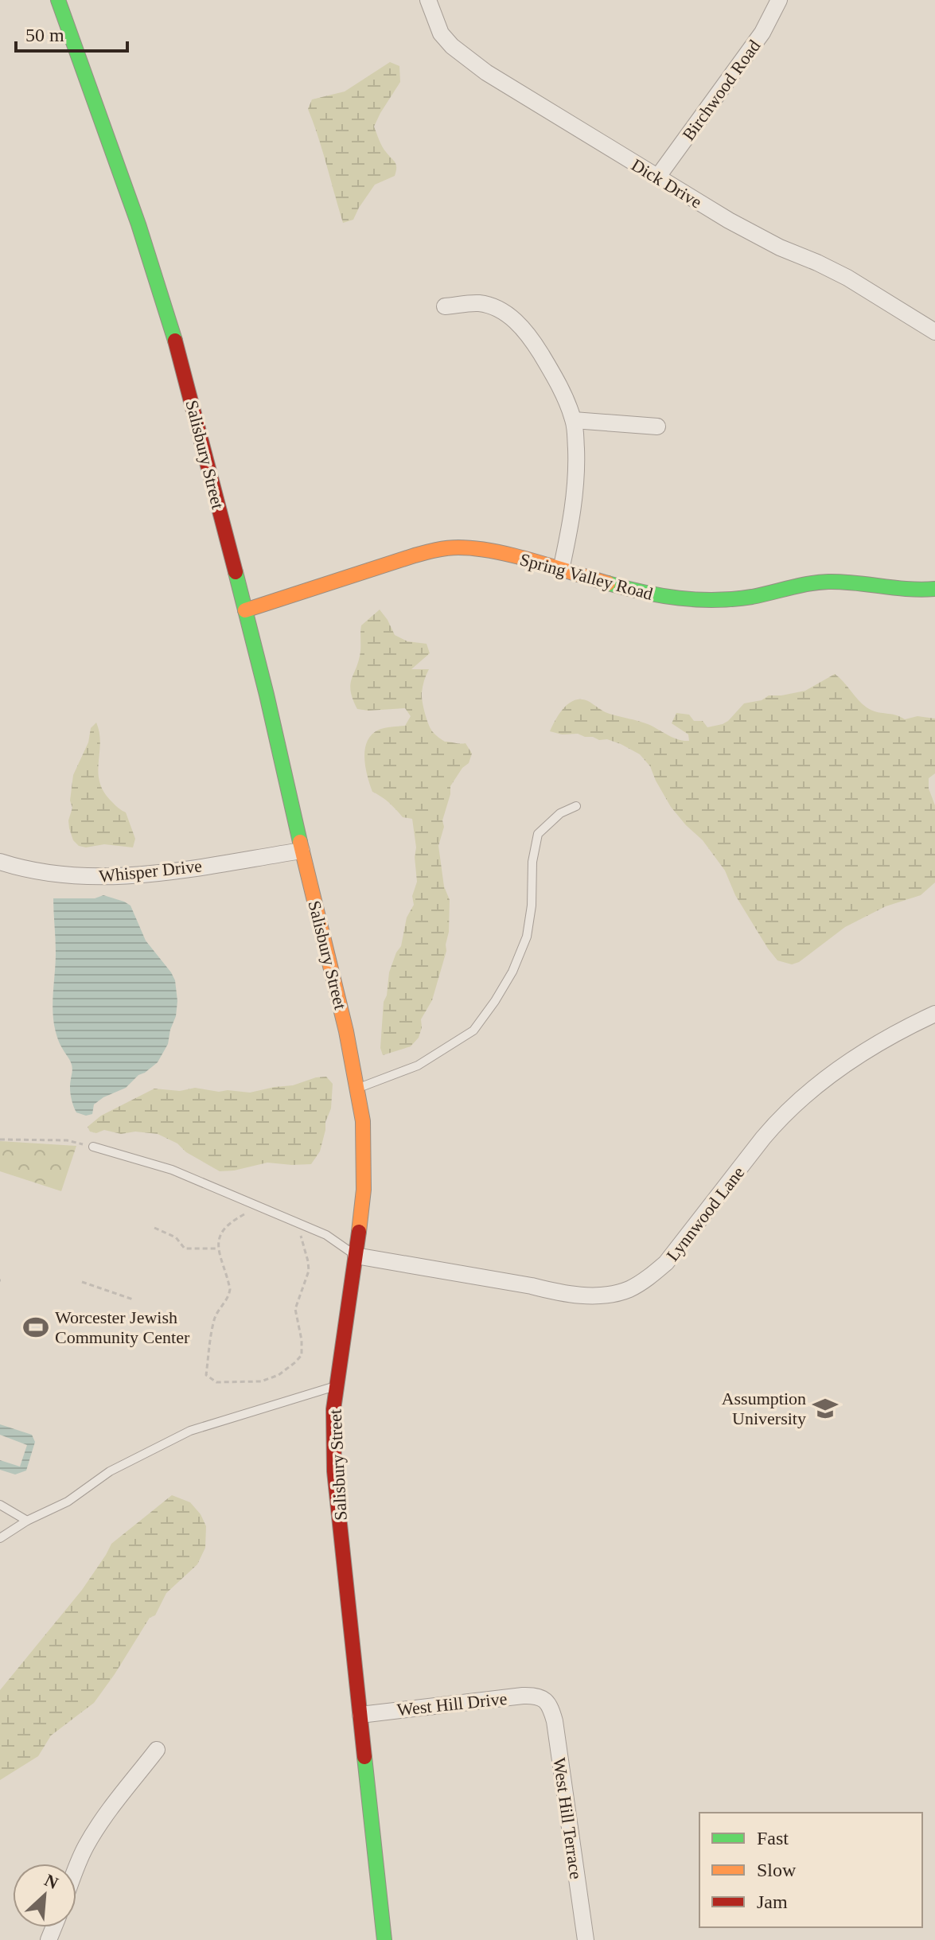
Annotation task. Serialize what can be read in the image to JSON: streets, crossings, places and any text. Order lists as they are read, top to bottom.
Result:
{
  "streets": {
    "main road": ["Salisbury Street", "Spring Valley Road"],
    "street": [
      "Birchwood Road",
      "Dick Drive",
      "Whisper Drive",
      "Lynnwood Lane",
      "West Hill Drive",
      "West Hill Terrace"
    ]
  },
  "crossings": [
    ["Birchwood Road", "Dick Drive"],
    ["Salisbury Street", "Spring Valley Road"],
    ["Salisbury Street", "Whisper Drive"],
    ["Salisbury Street", "Lynnwood Lane"],
    ["Salisbury Street", "West Hill Drive"],
    ["West Hill Drive", "West Hill Terrace"]
  ],
  "places": {
    "sports": ["Worcester Jewish Community Center"],
    "school or university": ["Assumption University"]
  },
  "legend": ["Fast", "Slow", "Jam"],
  "scale_bar": "50 m",
  "north": "top right"
}
